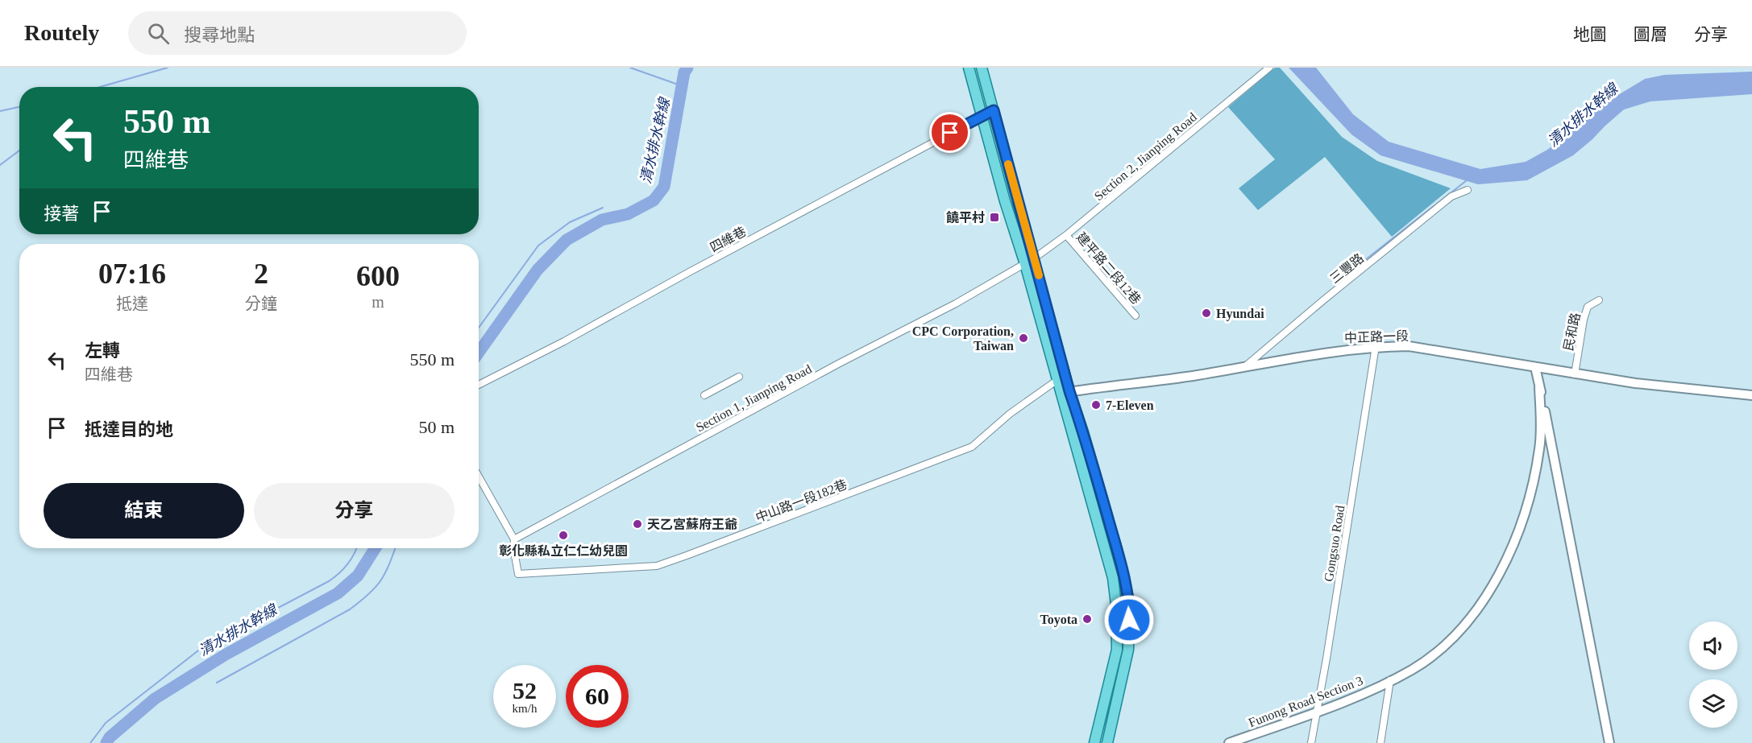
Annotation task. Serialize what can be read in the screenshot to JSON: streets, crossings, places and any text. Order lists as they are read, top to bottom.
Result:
{
  "streets": {
    "street": [
      "Section 2, Jianping Road",
      "四維巷",
      "建平路二段12巷",
      "三豐路",
      "民和路",
      "中正路一段",
      "Section 1, Jianping Road",
      "中山路一段182巷",
      "Gongsuo Road",
      "Funong Road Section 3"
    ]
  },
  "crossings": [
    ["Section 2, Jianping Road", "建平路二段12巷"],
    ["Section 2, Jianping Road", "Section 1, Jianping Road"],
    ["三豐路", "中正路一段"],
    ["民和路", "中正路一段"],
    ["中正路一段", "Gongsuo Road"],
    ["Section 1, Jianping Road", "中山路一段182巷"],
    ["Gongsuo Road", "Funong Road Section 3"]
  ],
  "water": ["清水排水幹線"],
  "places": {
    "transit": ["饒平村"],
    "other": [
      "Hyundai",
      "CPC Corporation, Taiwan",
      "7-Eleven",
      "天乙宮蘇府王爺",
      "彰化縣私立仁仁幼兒園",
      "Toyota"
    ]
  },
  "page": {
    "header": "Routely",
    "search": "搜尋地點",
    "nav": ["地圖", "圖層", "分享"],
    "turn": ["550 m", "四維巷"],
    "then": "接著",
    "eta": [
      "07:16",
      "抵達",
      "2",
      "分鐘",
      "600",
      "m"
    ],
    "list": [
      {
        "name": "左轉",
        "note": "四維巷",
        "value": "550 m"
      },
      {
        "name": "抵達目的地",
        "value": "50 m"
      }
    ],
    "buttons": ["結束", "分享"],
    "speed": "52 km/h",
    "limit": "60"
  }
}
